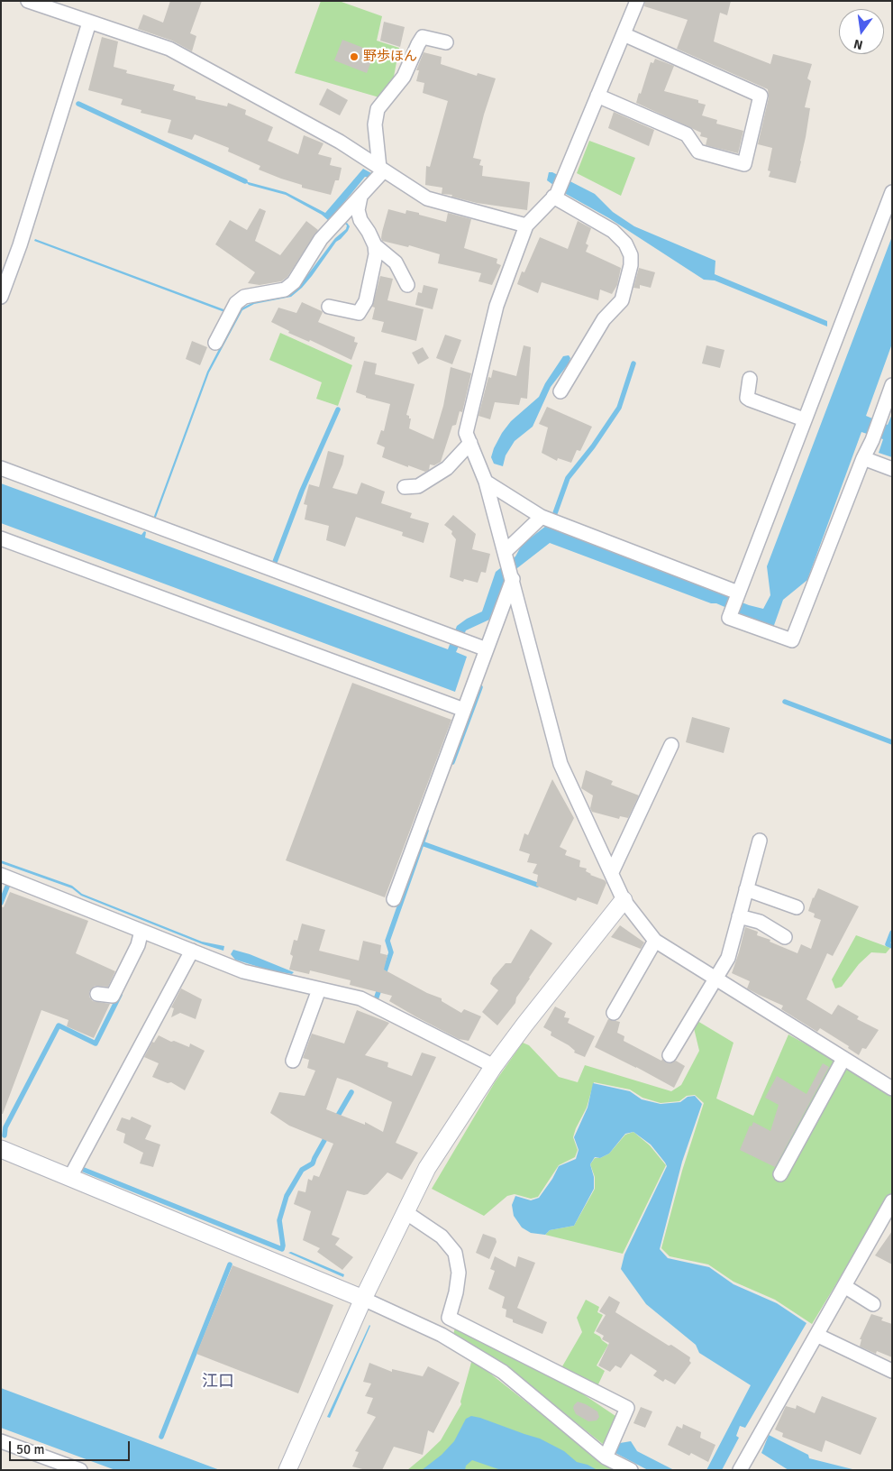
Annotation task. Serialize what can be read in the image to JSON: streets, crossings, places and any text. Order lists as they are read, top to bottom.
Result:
{
  "districts": ["江口"],
  "places": ["野歩ほん"],
  "scale_bar": "50 m",
  "north": "bottom"
}
